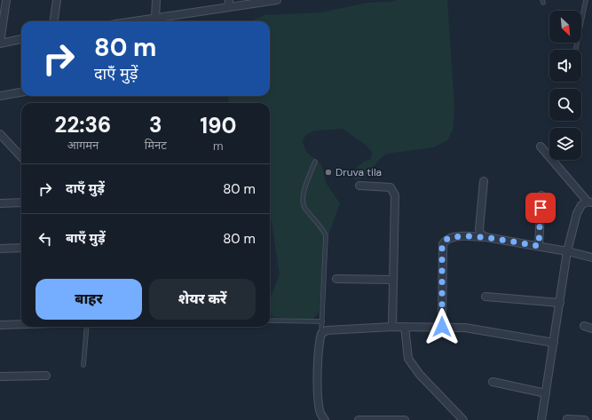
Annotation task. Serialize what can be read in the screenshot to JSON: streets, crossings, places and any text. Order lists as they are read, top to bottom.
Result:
{
  "places": ["Druva tila"],
  "north": "bottom right",
  "page": {
    "turn": ["80 m", "दाएँ मुड़ें"],
    "eta": [
      "22:36",
      "आगमन",
      "3",
      "मिनट",
      "190",
      "m"
    ],
    "list": [
      {
        "name": "दाएँ मुड़ें",
        "value": "80 m"
      },
      {
        "name": "बाएँ मुड़ें",
        "value": "80 m"
      }
    ],
    "buttons": ["बाहर", "शेयर करें"]
  }
}
